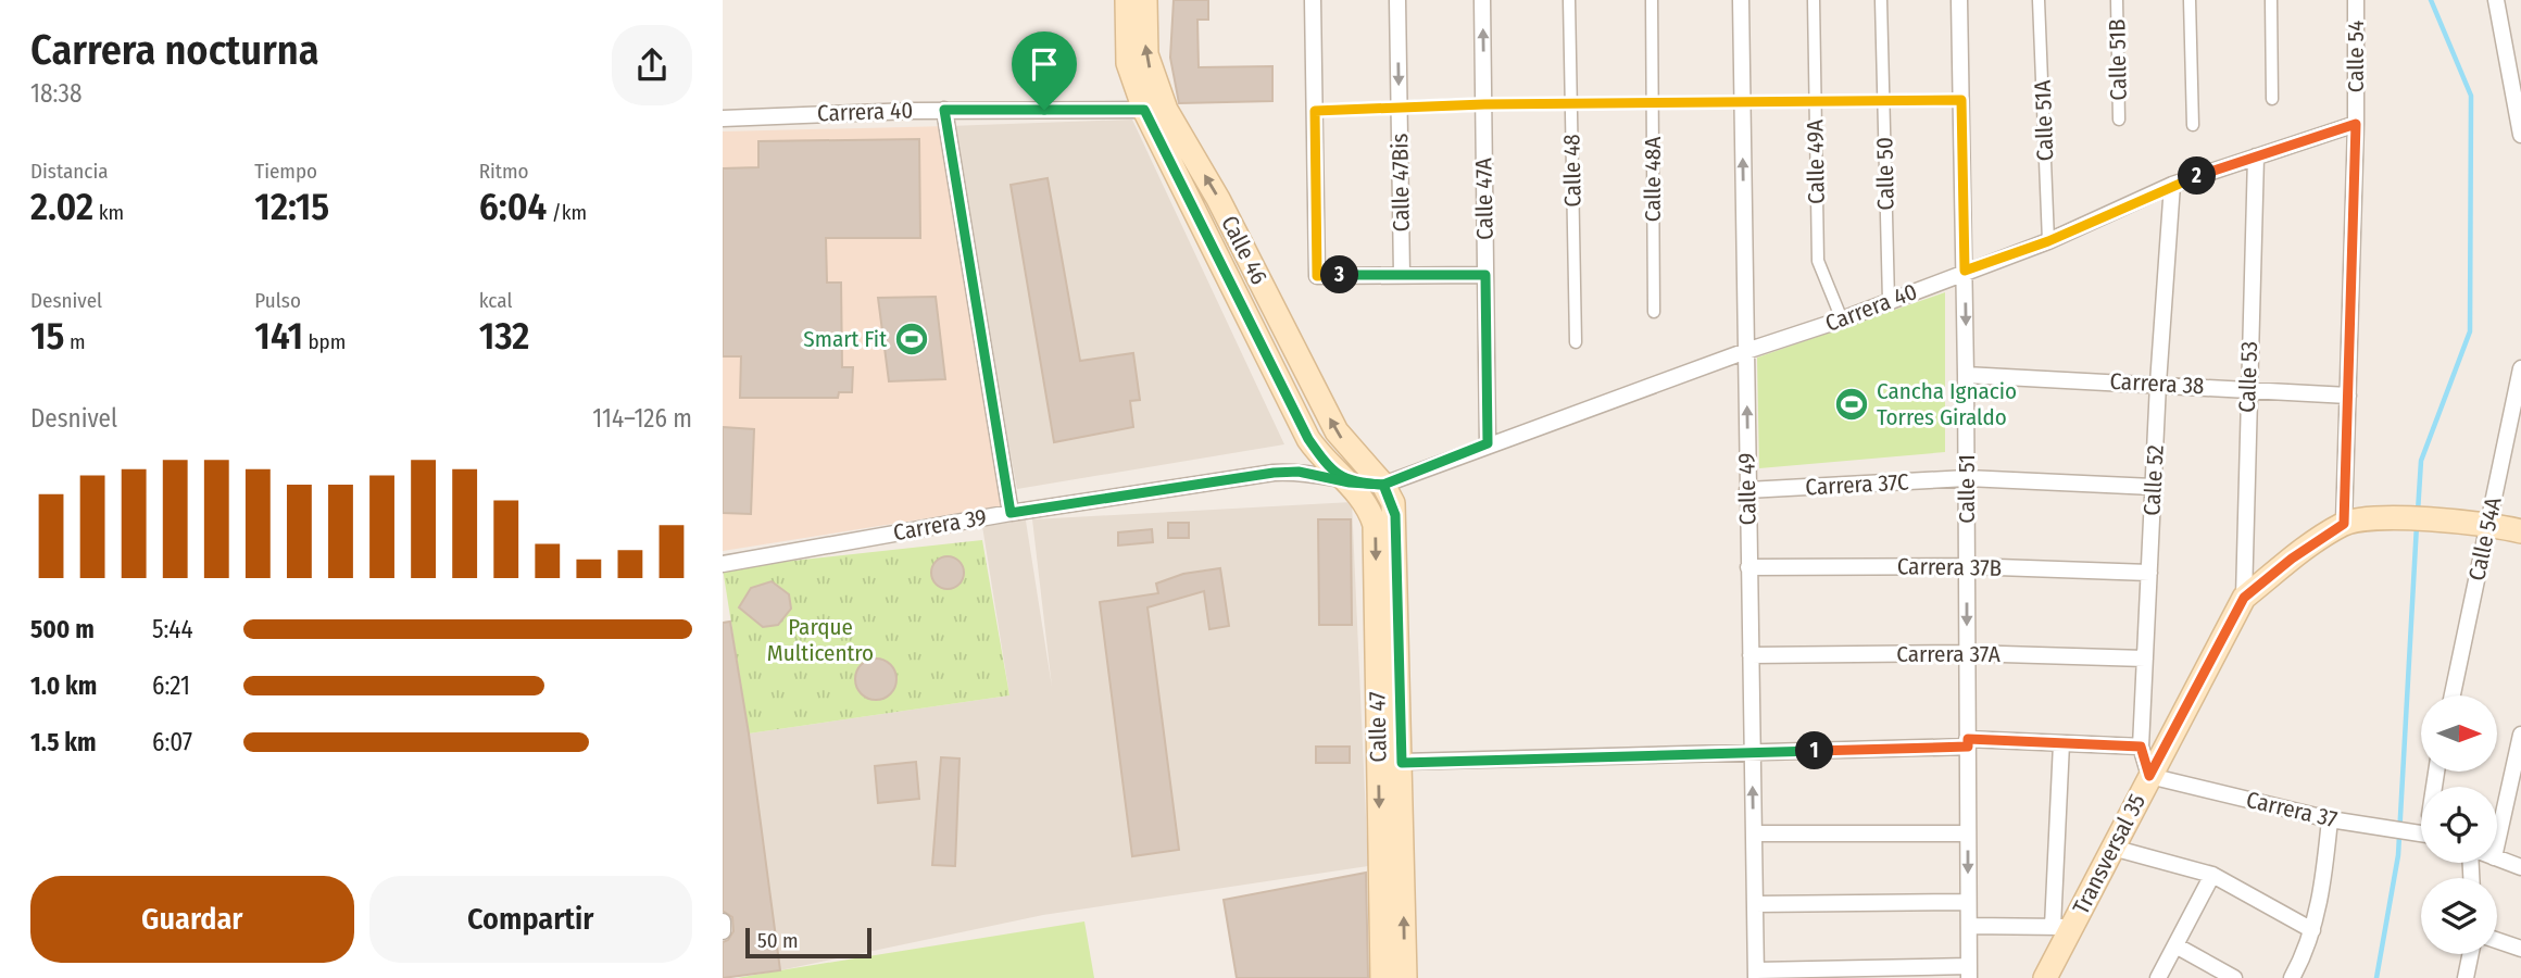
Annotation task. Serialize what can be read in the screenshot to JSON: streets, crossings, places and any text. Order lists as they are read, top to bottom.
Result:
{
  "streets": {
    "main road": ["Calle 46", "Calle 47", "Transversal 35"],
    "street": [
      "Calle 54",
      "Calle 51B",
      "Carrera 40",
      "Calle 51A",
      "Calle 49A",
      "Calle 48",
      "Calle 50",
      "Calle 48A",
      "Calle 47Bis",
      "Calle 47A",
      "Calle 53",
      "Carrera 38",
      "Calle 52",
      "Carrera 37C",
      "Calle 49",
      "Calle 51",
      "Carrera 39",
      "Calle 54A",
      "Carrera 37B",
      "Carrera 37A",
      "Carrera 37"
    ]
  },
  "crossings": [
    ["Calle 54", "Carrera 40"],
    ["Calle 54", "Carrera 38"],
    ["Calle 54", "Transversal 35"],
    ["Carrera 40", "Calle 51A"],
    ["Carrera 40", "Calle 49A"],
    ["Carrera 40", "Calle 50"],
    ["Carrera 40", "Calle 47A"],
    ["Carrera 40", "Calle 46"],
    ["Carrera 40", "Calle 53"],
    ["Carrera 40", "Calle 52"],
    ["Carrera 40", "Calle 49"],
    ["Carrera 40", "Calle 51"],
    ["Carrera 40", "Carrera 39"],
    ["Carrera 40", "Calle 47"],
    ["Calle 46", "Carrera 39"],
    ["Calle 46", "Calle 47"],
    ["Calle 53", "Carrera 38"],
    ["Calle 53", "Transversal 35"],
    ["Carrera 38", "Calle 52"],
    ["Carrera 38", "Calle 51"],
    ["Calle 52", "Carrera 37C"],
    ["Calle 52", "Carrera 37B"],
    ["Calle 52", "Carrera 37A"],
    ["Calle 52", "Carrera 37"],
    ["Calle 52", "Transversal 35"],
    ["Carrera 37C", "Calle 49"],
    ["Carrera 37C", "Calle 51"],
    ["Calle 49", "Carrera 37B"],
    ["Calle 49", "Carrera 37A"],
    ["Calle 51", "Carrera 37B"],
    ["Calle 51", "Carrera 37A"],
    ["Carrera 39", "Calle 47"],
    ["Carrera 37", "Transversal 35"]
  ],
  "one_way": ["Calle 49"],
  "parks": ["Parque Multicentro"],
  "places": {
    "sports": ["Smart Fit", "Cancha Ignacio Torres Giraldo"]
  },
  "scale_bar": "50 m",
  "north": "right",
  "page": {
    "heading": ["Carrera nocturna", "18:38"],
    "stats": [
      ["Distancia", "2.02 km"],
      ["Tiempo", "12:15"],
      ["Ritmo", "6:04 /km"],
      ["Desnivel", "15 m"],
      ["Pulso", "141 bpm"],
      ["kcal", "132"]
    ],
    "pins": ["2", "3", "1"],
    "chart": ["Desnivel", "114–126 m"],
    "list": [
      {
        "name": "500 m",
        "note": "5:44"
      },
      {
        "name": "1.0 km",
        "note": "6:21"
      },
      {
        "name": "1.5 km",
        "note": "6:07"
      }
    ],
    "buttons": ["Guardar", "Compartir"],
    "scale": "50 m"
  }
}
